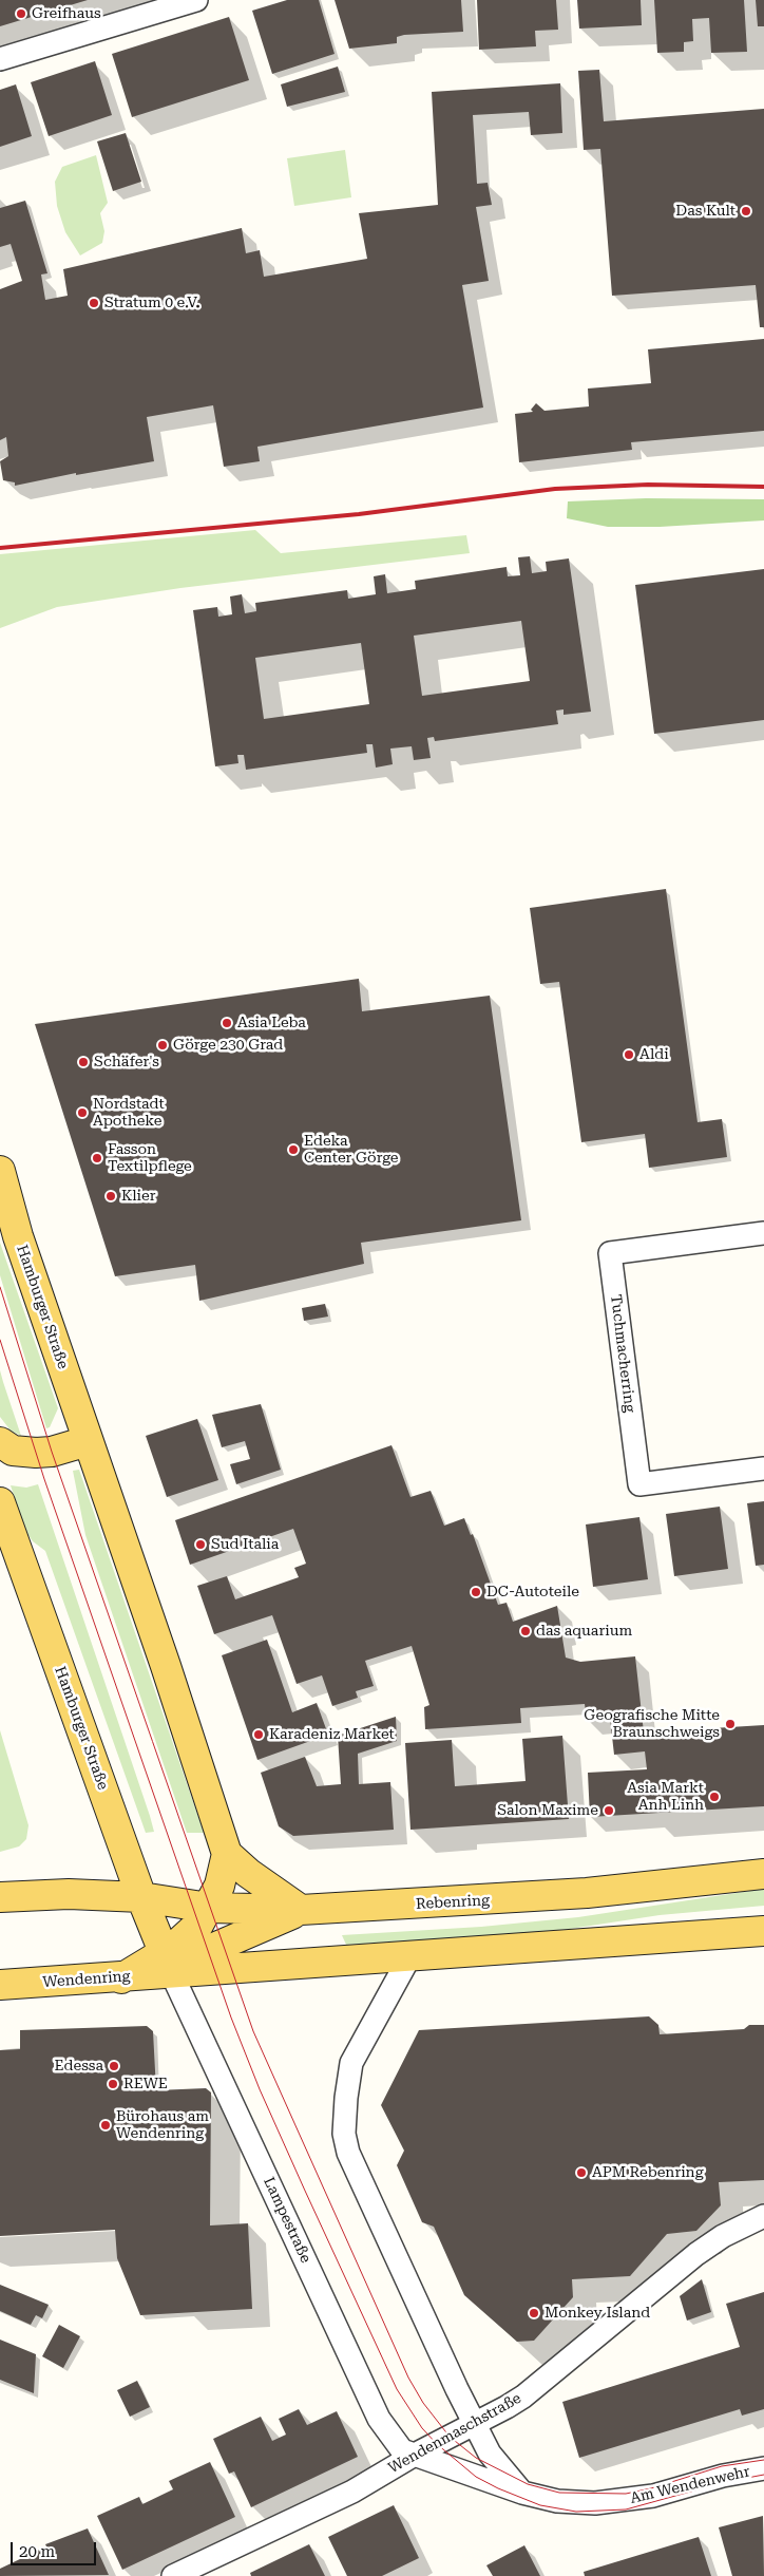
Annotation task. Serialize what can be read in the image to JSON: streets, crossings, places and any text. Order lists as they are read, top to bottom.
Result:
{
  "streets": {
    "main road": ["Hamburger Straße", "Rebenring", "Wendenring"],
    "street": [
      "Tuchmacherring",
      "Lampestraße",
      "Wendenmaschstraße",
      "Am Wendenwehr"
    ]
  },
  "crossings": [
    ["Hamburger Straße", "Rebenring"],
    ["Hamburger Straße", "Wendenring"],
    ["Hamburger Straße", "Lampestraße"],
    ["Wendenring", "Lampestraße"],
    ["Lampestraße", "Wendenmaschstraße"],
    ["Lampestraße", "Am Wendenwehr"],
    ["Wendenmaschstraße", "Am Wendenwehr"]
  ],
  "places": [
    "Greifhaus",
    "Das Kult",
    "Stratum 0 e.V.",
    "Asia Leba",
    "Görge 230 Grad",
    "Aldi",
    "Schäfer's",
    "Nordstadt Apotheke",
    "Edeka Center Görge",
    "Fasson Textilpflege",
    "Klier",
    "Sud Italia",
    "DC-Autoteile",
    "das aquarium",
    "Geografische Mitte Braunschweigs",
    "Karadeniz Market",
    "Asia Markt Anh Linh",
    "Salon Maxime",
    "Edessa",
    "REWE",
    "Bürohaus am Wendenring",
    "APM Rebenring",
    "Monkey Island"
  ],
  "scale_bar": "20 m"
}
